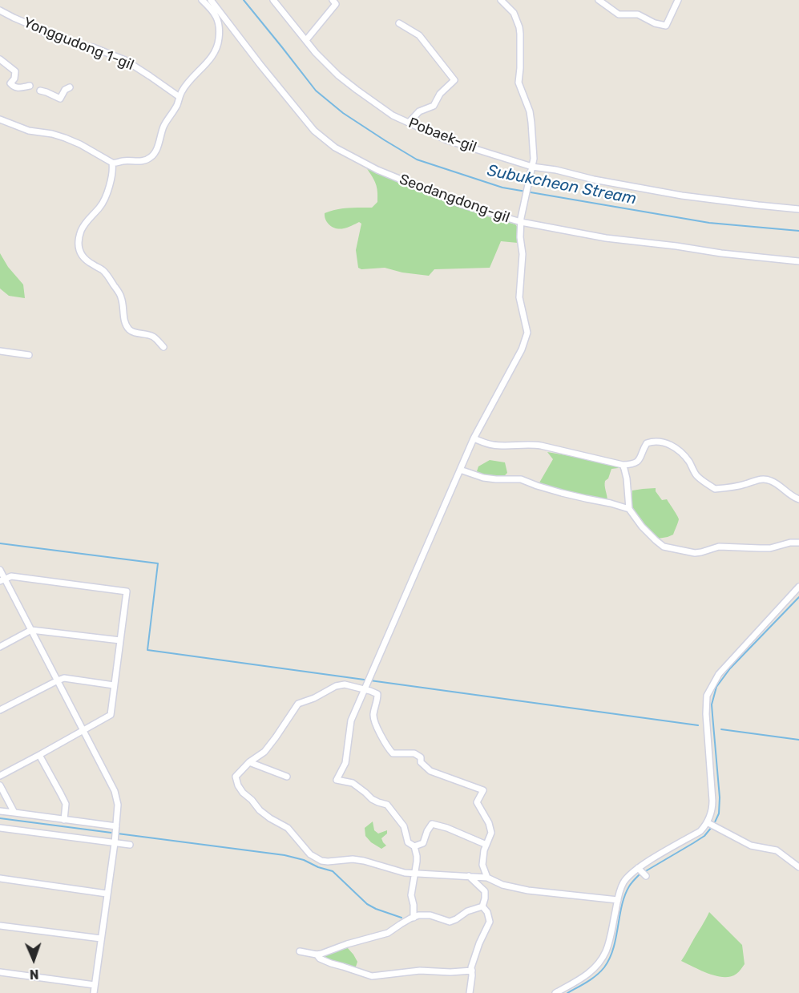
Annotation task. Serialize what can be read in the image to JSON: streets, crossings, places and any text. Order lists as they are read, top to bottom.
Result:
{
  "streets": {
    "street": ["Yonggudong 1-gil", "Pobaek-gil", "Seodangdong-gil"]
  },
  "water": ["Subukcheon Stream"],
  "north": "bottom"
}
